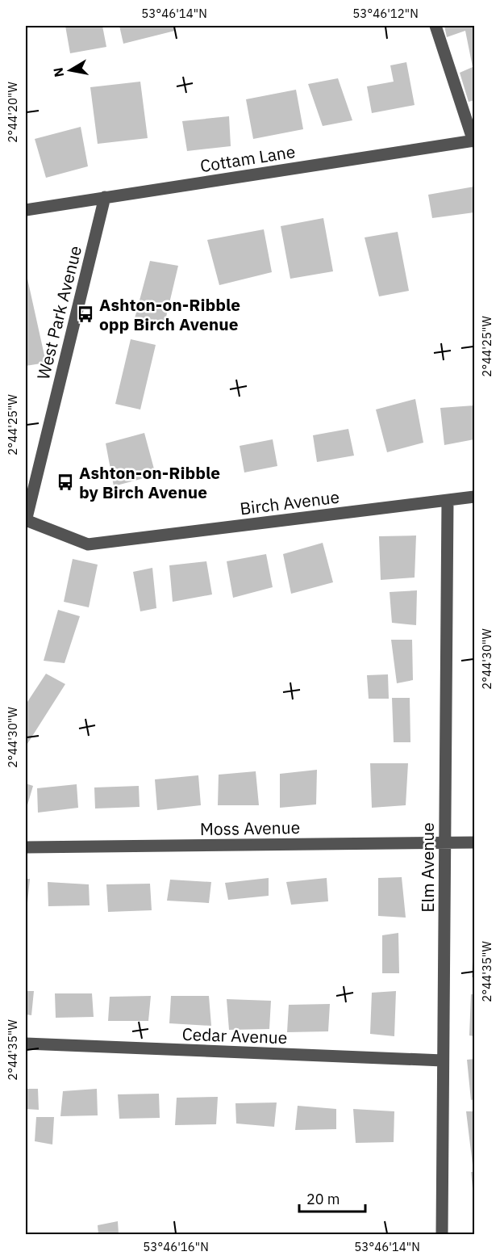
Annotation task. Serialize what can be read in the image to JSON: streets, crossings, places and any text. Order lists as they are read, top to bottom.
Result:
{
  "streets": {
    "street": [
      "Cottam Lane",
      "West Park Avenue",
      "Birch Avenue",
      "Moss Avenue",
      "Elm Avenue",
      "Cedar Avenue"
    ]
  },
  "crossings": [
    ["Cottam Lane", "West Park Avenue"],
    ["West Park Avenue", "Birch Avenue"],
    ["Birch Avenue", "Elm Avenue"],
    ["Moss Avenue", "Elm Avenue"],
    ["Elm Avenue", "Cedar Avenue"]
  ],
  "places": {
    "bus stop": ["Ashton-on-Ribble opp Birch Avenue", "Ashton-on-Ribble by Birch Avenue"]
  },
  "scale_bar": "20 m",
  "north": "left",
  "coordinates": [
    "53°46'14\"N",
    "53°46'12\"N",
    "2°44'20\"W",
    "2°44'25\"W",
    "2°44'30\"W",
    "2°44'35\"W",
    "53°46'16\"N"
  ]
}
